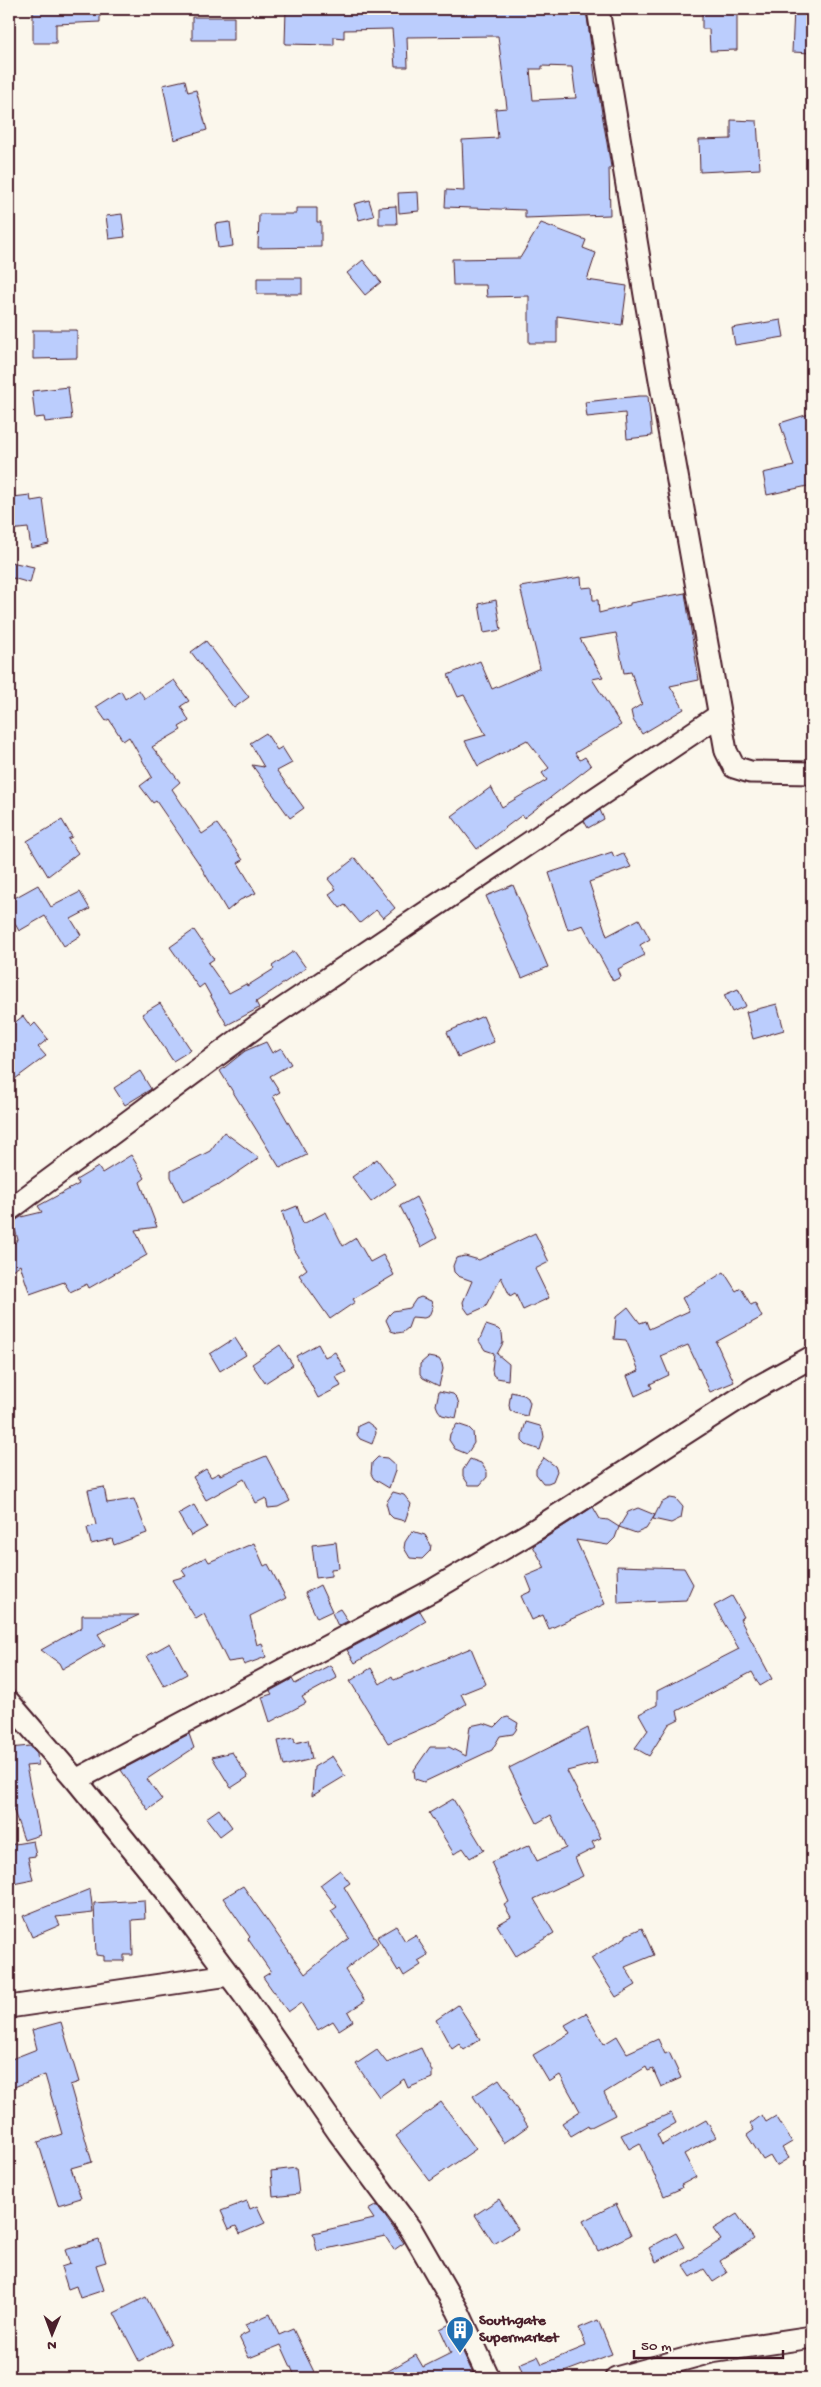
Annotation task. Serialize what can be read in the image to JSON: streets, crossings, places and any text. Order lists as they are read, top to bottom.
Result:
{
  "places": {
    "building": ["Southgate Supermarket"]
  },
  "scale_bar": "50 m",
  "north": "bottom"
}
